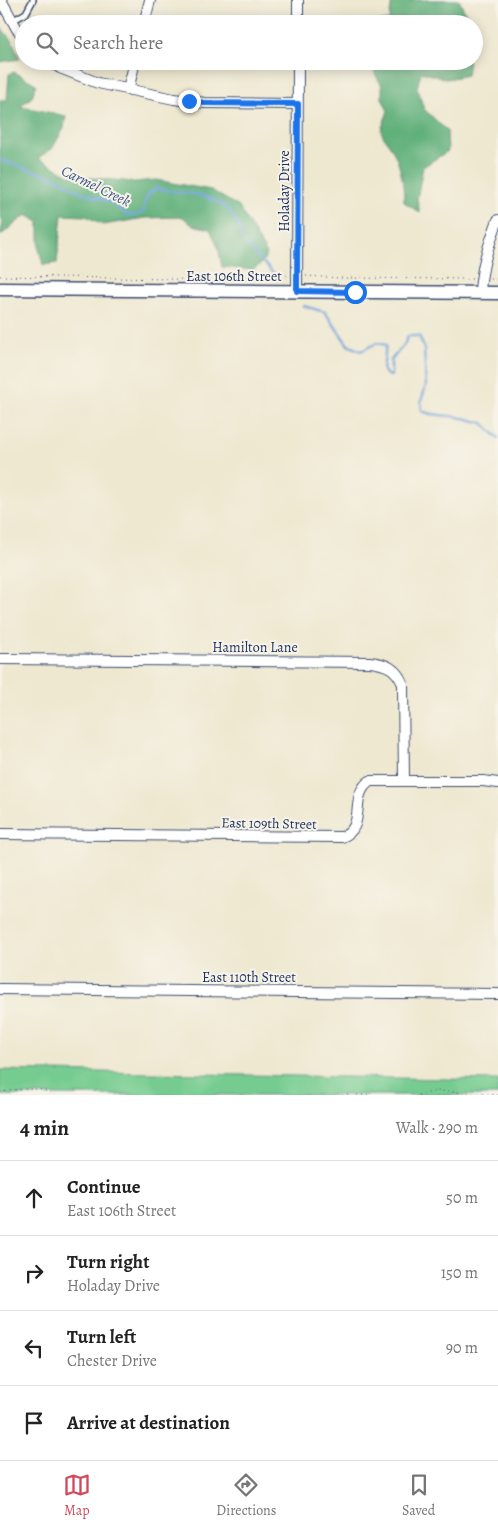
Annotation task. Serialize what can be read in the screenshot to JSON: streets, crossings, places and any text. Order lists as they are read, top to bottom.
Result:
{
  "streets": {
    "street": [
      "Holaday Drive",
      "East 106th Street",
      "Hamilton Lane",
      "East 109th Street",
      "East 110th Street"
    ]
  },
  "crossings": [
    ["Holaday Drive", "East 106th Street"],
    ["Hamilton Lane", "East 109th Street"]
  ],
  "water": ["Carmel Creek"],
  "page": {
    "search": "Search here",
    "heading": ["4 min", "Walk · 290 m"],
    "list": [
      ["Continue", "East 106th Street", "50 m"],
      ["Turn right", "Holaday Drive", "150 m"],
      ["Turn left", "Chester Drive", "90 m"],
      "Arrive at destination"
    ],
    "nav": ["Map", "Directions", "Saved"]
  }
}
